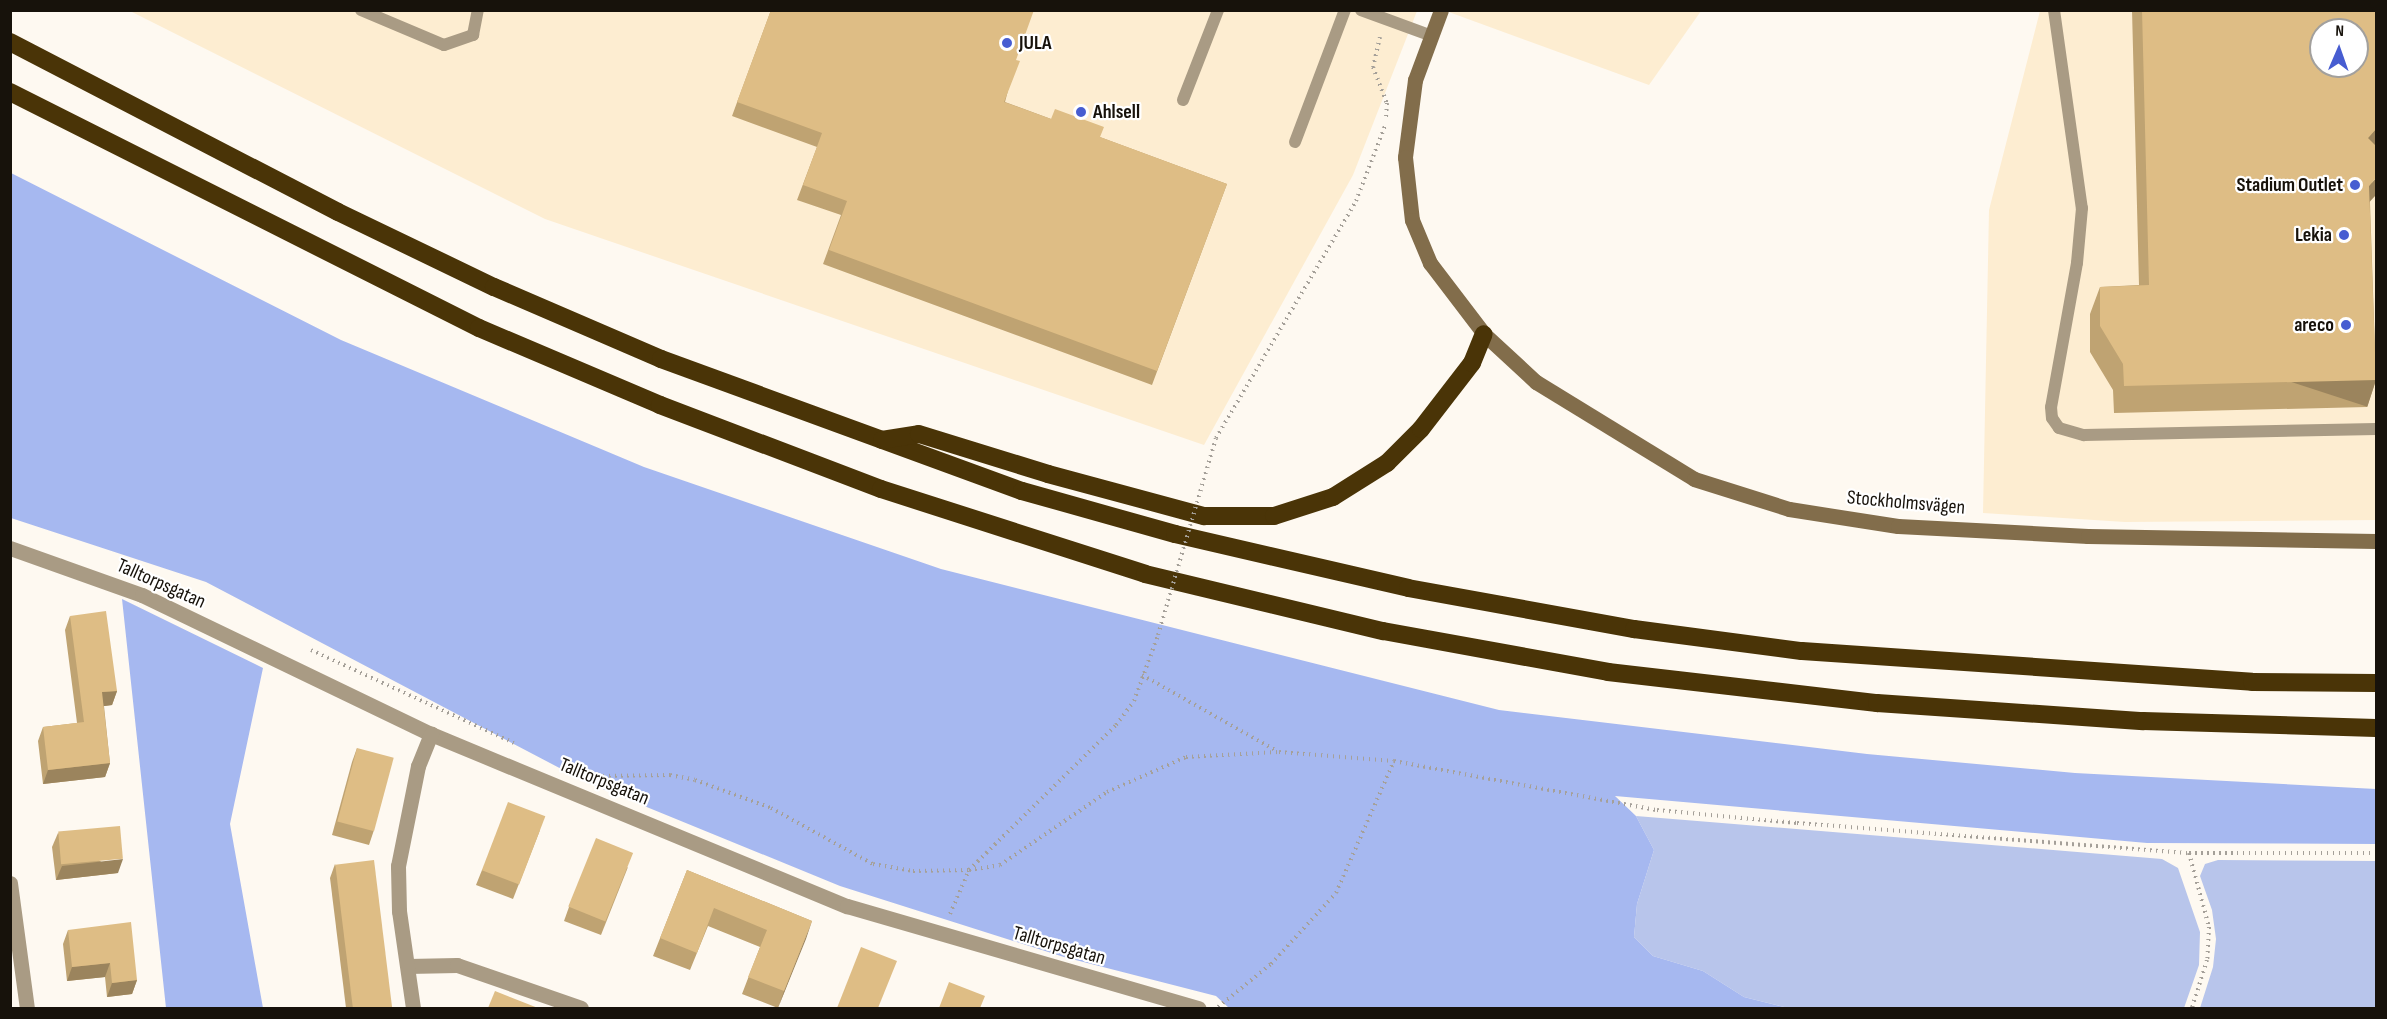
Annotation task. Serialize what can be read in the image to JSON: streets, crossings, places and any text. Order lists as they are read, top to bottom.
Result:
{
  "streets": {
    "street": ["Stockholmsvägen", "Talltorpsgatan"]
  },
  "places": [
    "JULA",
    "Ahlsell",
    "Stadium Outlet",
    "Lekia",
    "areco"
  ],
  "north": "top"
}
